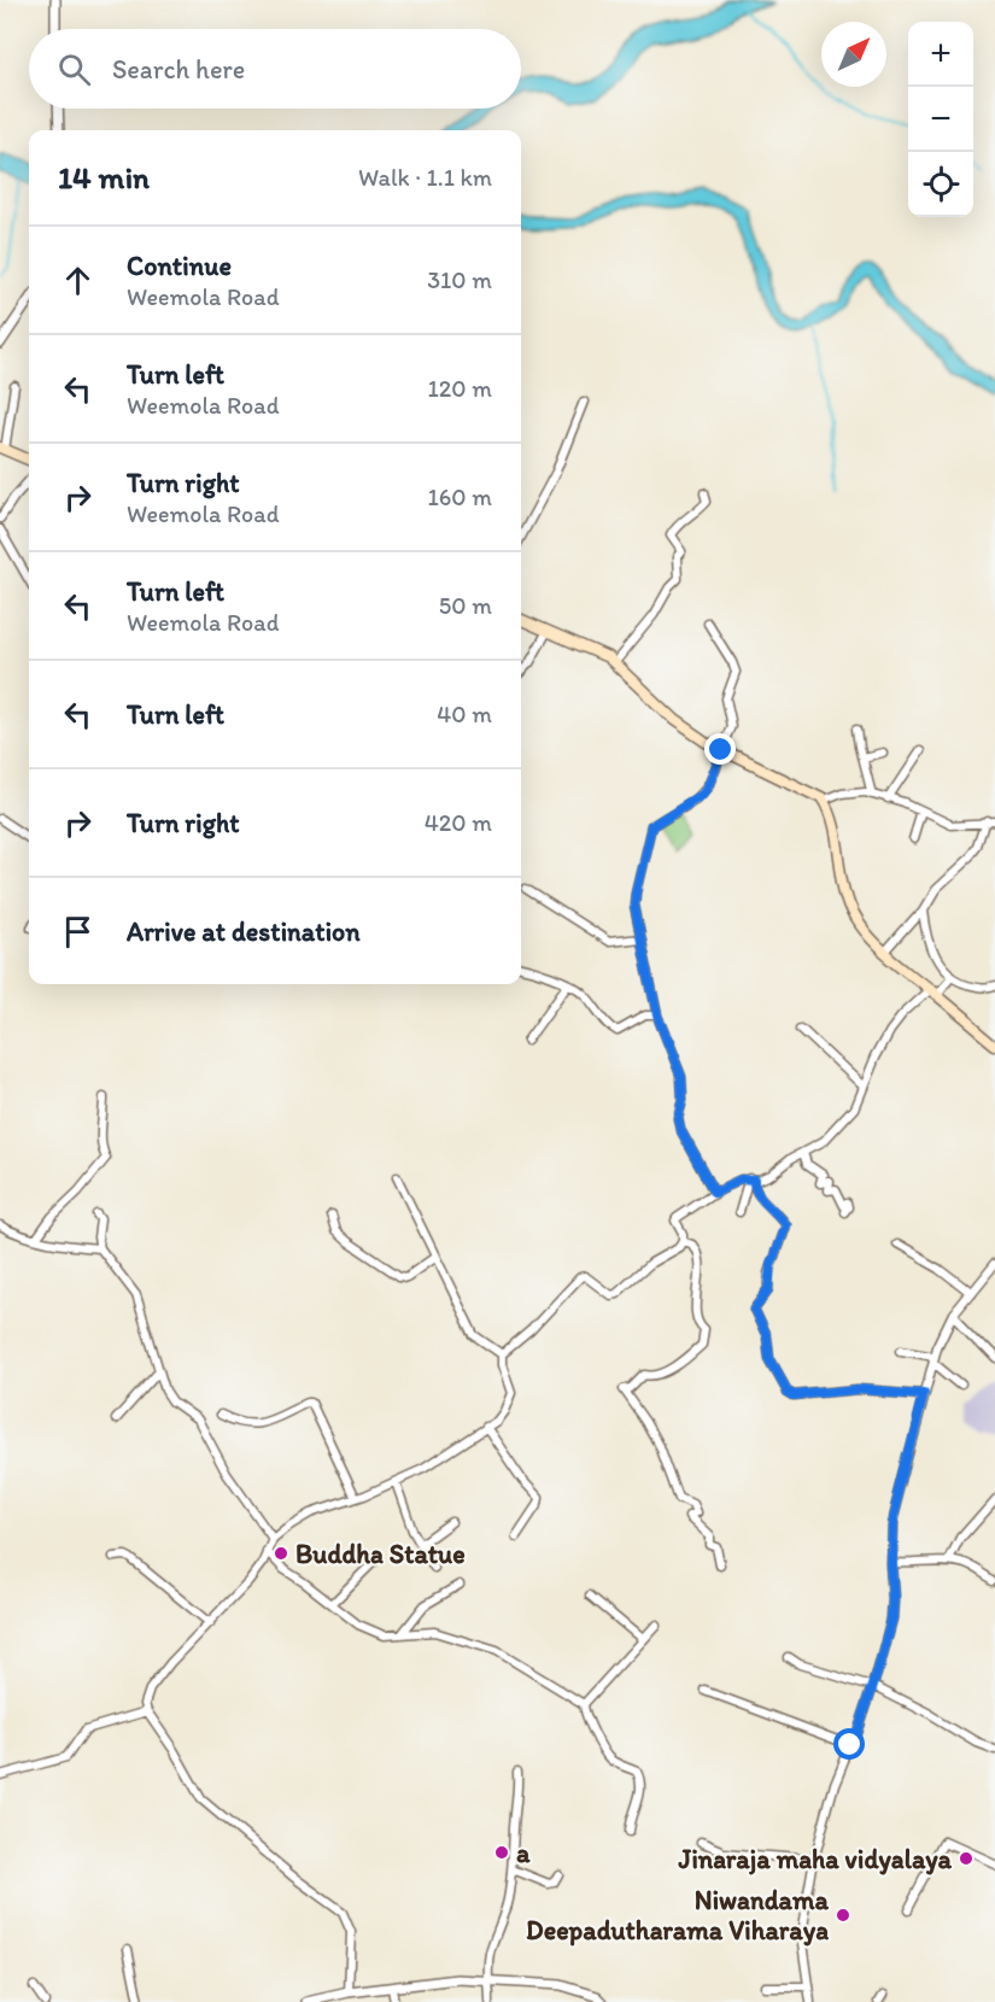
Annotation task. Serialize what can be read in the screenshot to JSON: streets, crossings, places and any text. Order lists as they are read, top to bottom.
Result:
{
  "places": [
    "Buddha Statue",
    "a",
    "Jinaraja maha vidyalaya",
    "Niwandama Deepadutharama Viharaya"
  ],
  "north": "top right",
  "page": {
    "map_buttons": ["+", "−"],
    "search": "Search here",
    "heading": ["14 min", "Walk · 1.1 km"],
    "list": [
      ["Continue", "Weemola Road", "310 m"],
      ["Turn left", "Weemola Road", "120 m"],
      ["Turn right", "Weemola Road", "160 m"],
      ["Turn left", "Weemola Road", "50 m"],
      ["Turn left", "40 m"],
      ["Turn right", "420 m"],
      "Arrive at destination"
    ]
  }
}
